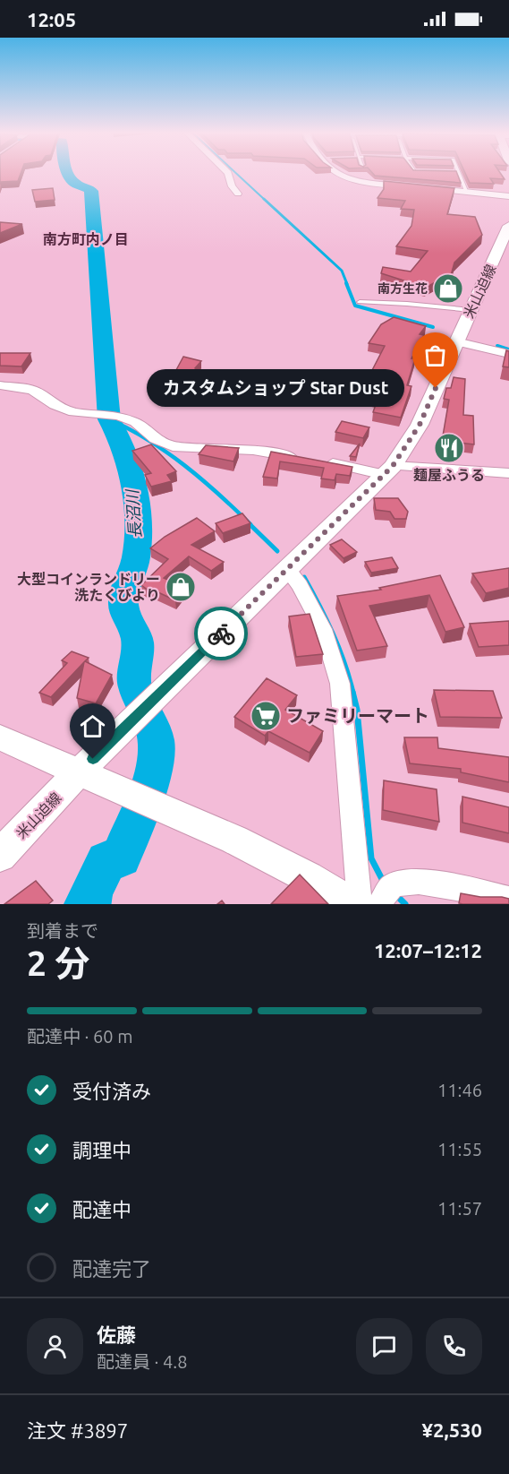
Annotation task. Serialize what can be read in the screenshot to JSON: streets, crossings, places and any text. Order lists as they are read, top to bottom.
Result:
{
  "streets": {
    "main road": ["米山迫線"]
  },
  "districts": ["南方町内ノ目"],
  "water": ["長沼川"],
  "places": {
    "shop": ["南方生花", "大型コインランドリー 洗たくびより"],
    "other": ["カスタムショップ Star Dust"],
    "restaurant": ["麺屋ふうる"],
    "supermarket": ["ファミリーマート"]
  },
  "page": {
    "status": "12:05",
    "bubble": "カスタムショップ Star Dust",
    "heading": ["2 分", "到着まで", "12:07–12:12"],
    "panel": [
      "佐藤",
      "配達員 · 4.8",
      "注文 #3897",
      "¥2,530"
    ],
    "bar": "配達中 · 60 m",
    "list": [
      ["受付済み", "11:46"],
      ["調理中", "11:55"],
      ["配達中", "11:57"],
      "配達完了"
    ]
  }
}
